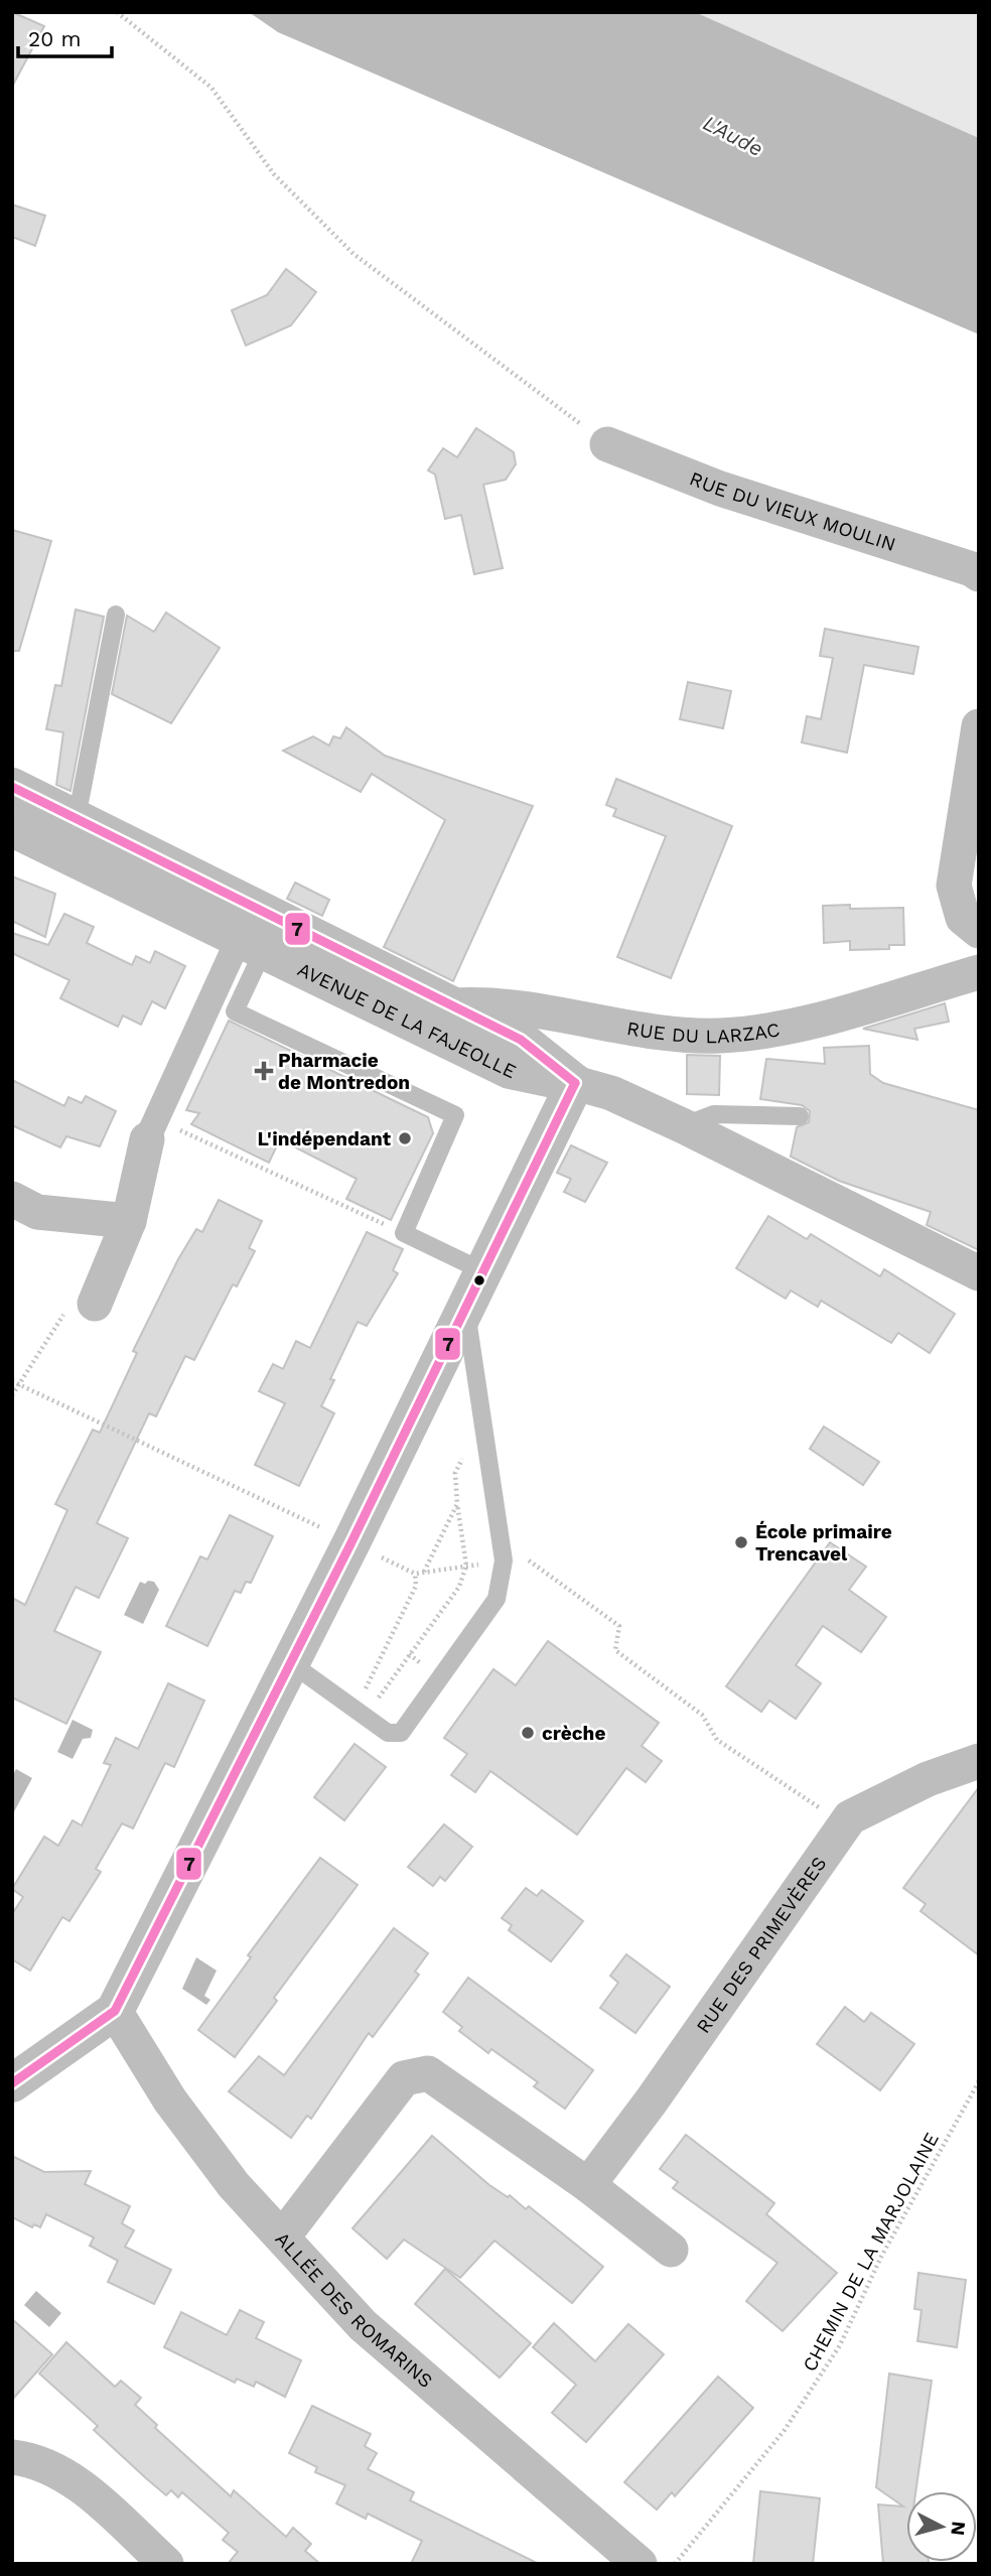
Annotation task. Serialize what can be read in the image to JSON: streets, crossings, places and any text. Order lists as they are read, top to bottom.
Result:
{
  "streets": {
    "street": [
      "RUE DU VIEUX MOULIN",
      "AVENUE DE LA FAJEOLLE",
      "RUE DU LARZAC",
      "RUE DES PRIMEVÈRES",
      "ALLÉE DES ROMARINS"
    ],
    "path": ["CHEMIN DE LA MARJOLAINE"]
  },
  "crossings": [
    ["AVENUE DE LA FAJEOLLE", "RUE DU LARZAC"]
  ],
  "water": ["L'Aude"],
  "places": {
    "health": ["Pharmacie de Montredon"],
    "other": ["L'indépendant", "École primaire Trencavel", "crèche"]
  },
  "lines": ["transit line 7"],
  "scale_bar": "20 m",
  "north": "right"
}
